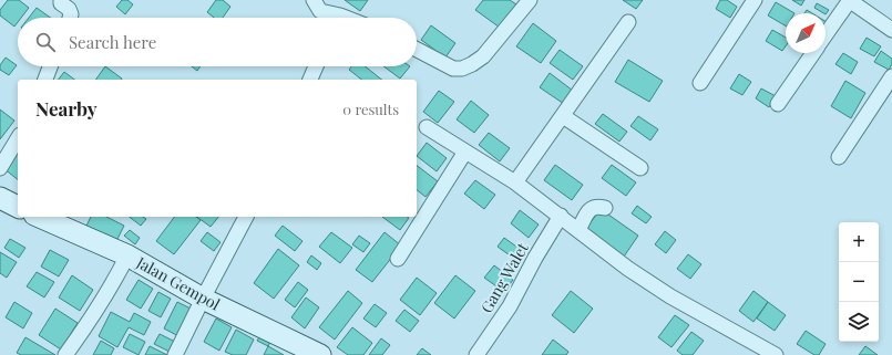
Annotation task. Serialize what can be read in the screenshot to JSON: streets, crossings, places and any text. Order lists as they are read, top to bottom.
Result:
{
  "streets": {
    "main road": ["Jalan Gempol"],
    "street": ["Gang Walet"]
  },
  "north": "top right",
  "page": {
    "search": "Search here",
    "heading": ["Nearby", "0 results"],
    "map_buttons": ["+", "−"]
  }
}
